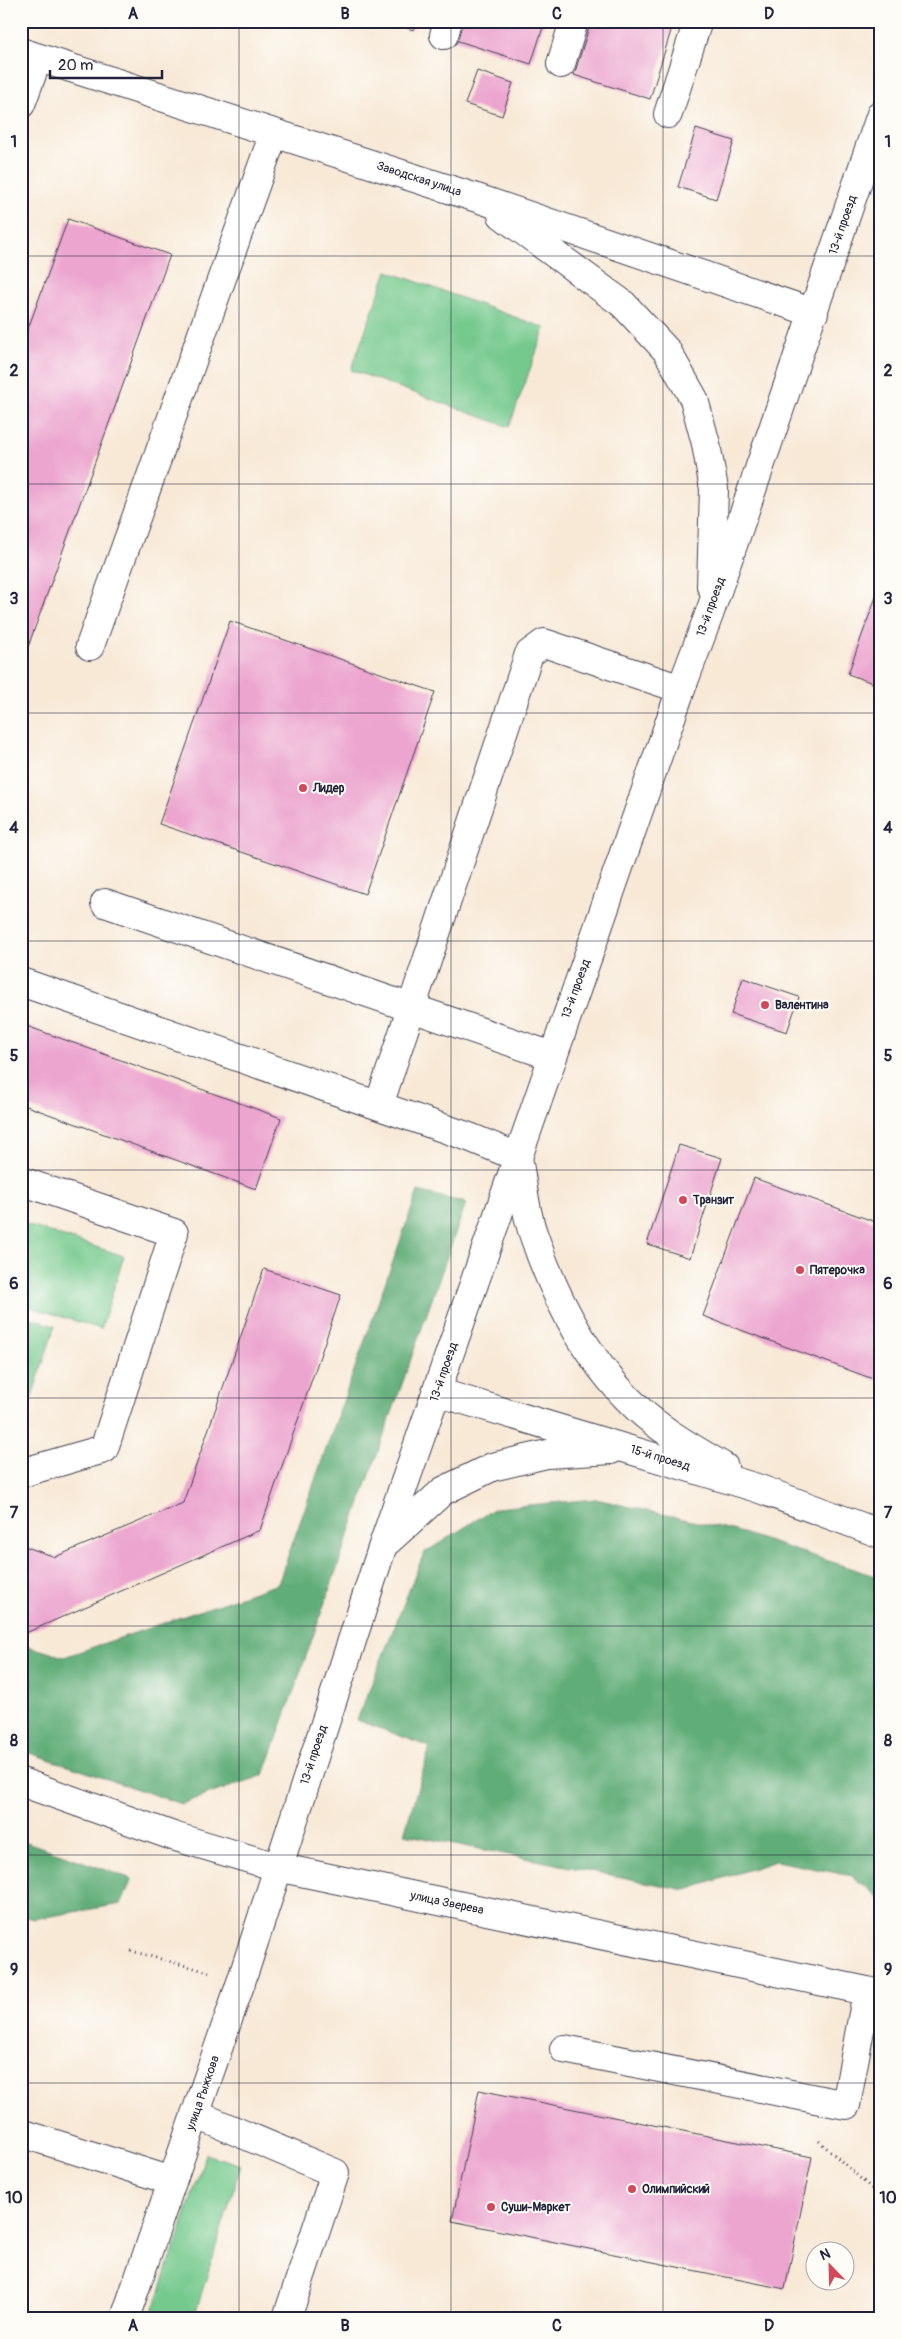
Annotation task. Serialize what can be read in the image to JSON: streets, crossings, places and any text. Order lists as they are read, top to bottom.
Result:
{
  "streets": {
    "street": [
      "Заводская улица",
      "13-й проезд",
      "15-й проезд",
      "улица Зверева",
      "улица Рыжкова"
    ]
  },
  "crossings": [
    ["Заводская улица", "13-й проезд"],
    ["13-й проезд", "15-й проезд"],
    ["13-й проезд", "улица Зверева"],
    ["13-й проезд", "улица Рыжкова"],
    ["улица Зверева", "улица Рыжкова"]
  ],
  "places": [
    "Лидер",
    "Валентина",
    "Транзит",
    "Пятерочка",
    "Олимпийский",
    "Суши-Маркет"
  ],
  "scale_bar": "20 m",
  "north": "top left",
  "grid": {
    "columns": [
      "A",
      "B",
      "C",
      "D"
    ],
    "rows": [
      "1",
      "2",
      "3",
      "4",
      "5",
      "6",
      "7",
      "8",
      "9",
      "10"
    ]
  }
}
